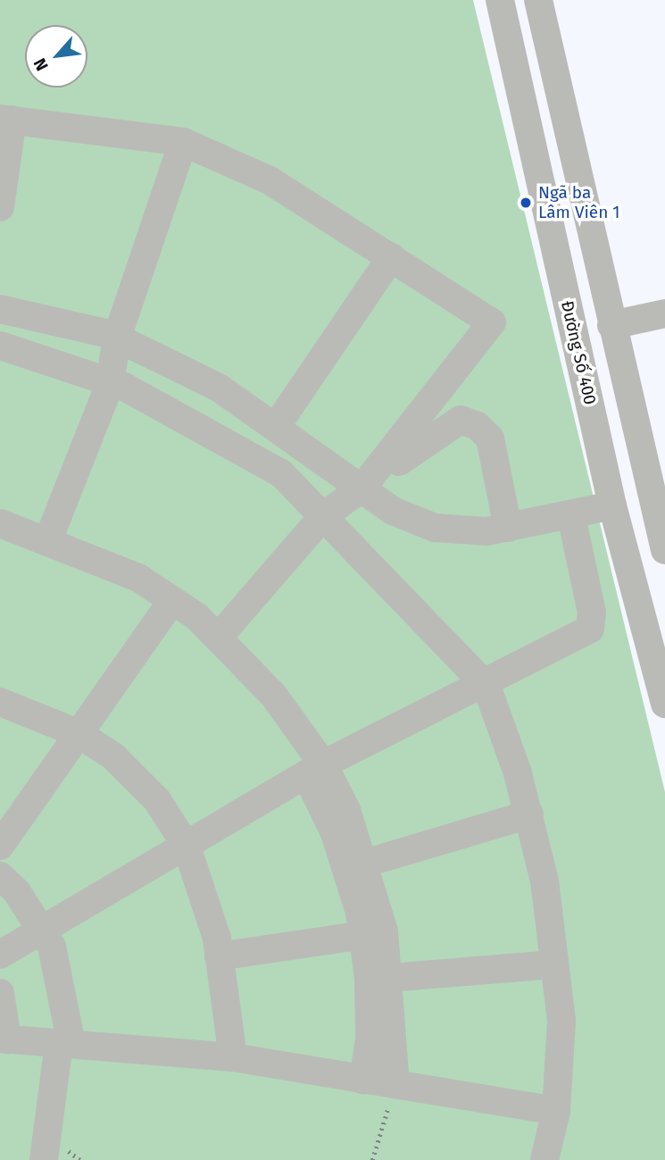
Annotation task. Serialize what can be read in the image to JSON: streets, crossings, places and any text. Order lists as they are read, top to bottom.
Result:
{
  "streets": {
    "street": ["Đường Số 400"]
  },
  "places": ["Ngã ba Lâm Viên 1"],
  "north": "bottom left"
}
